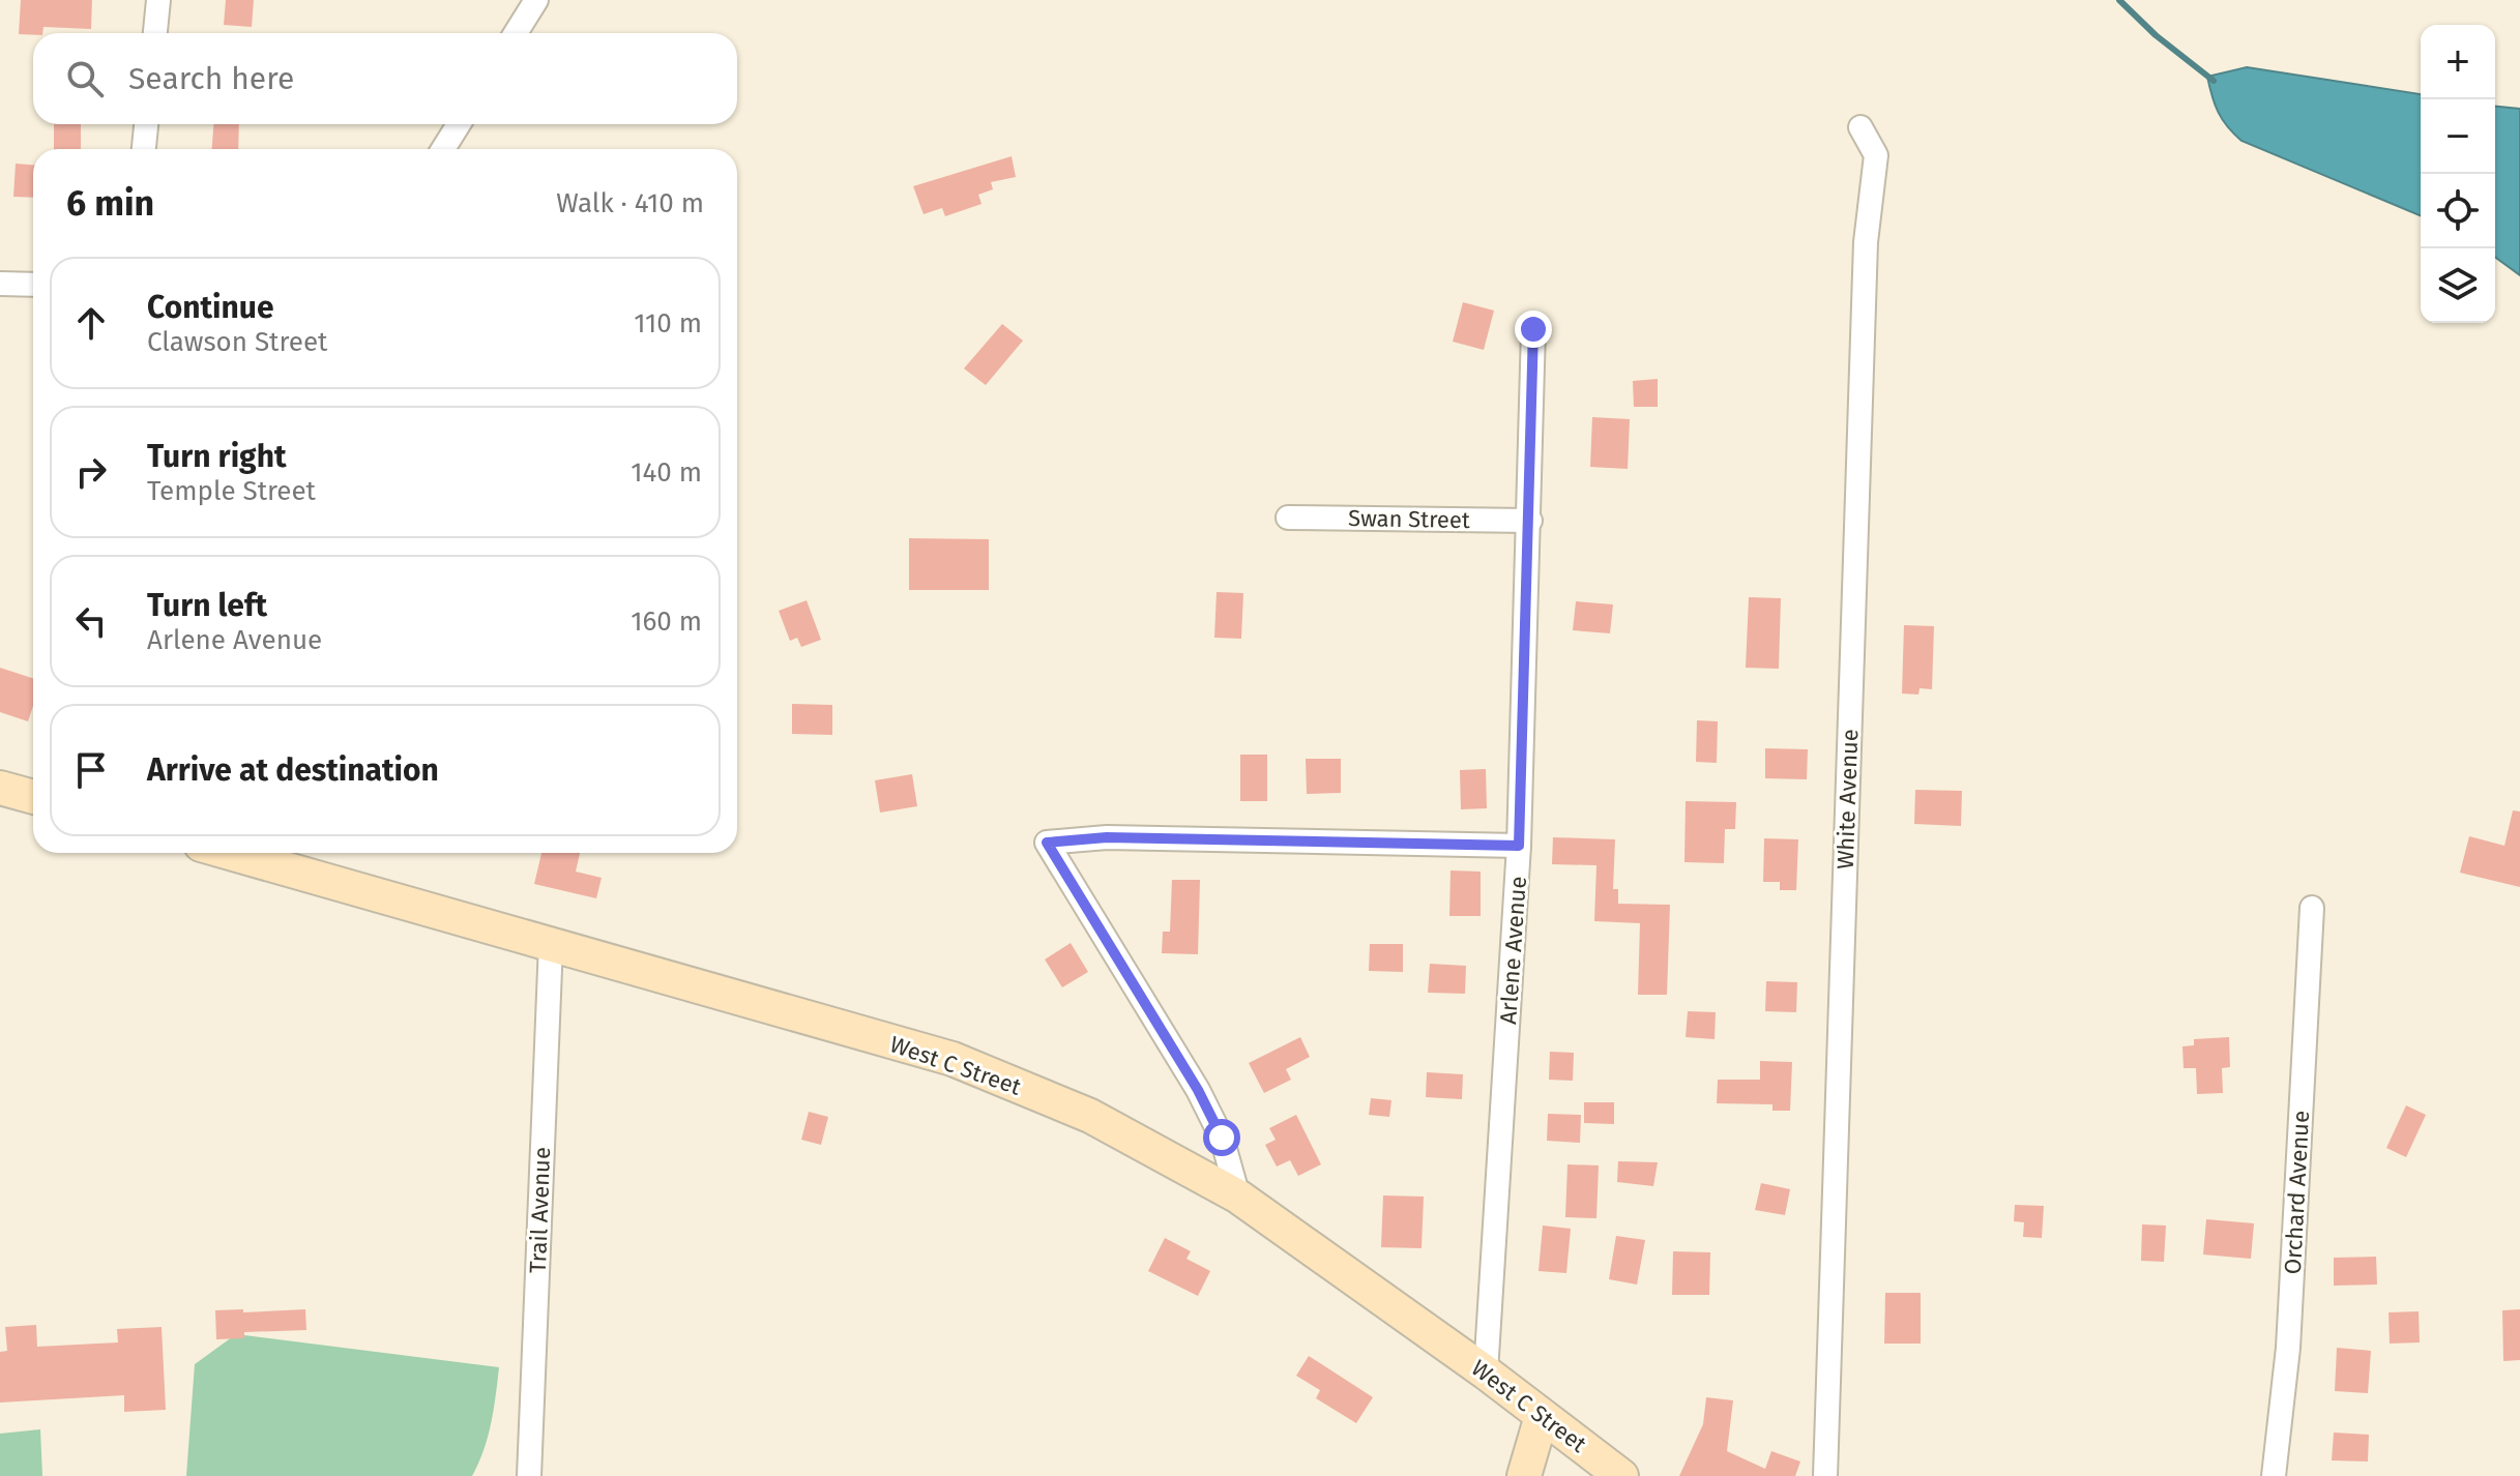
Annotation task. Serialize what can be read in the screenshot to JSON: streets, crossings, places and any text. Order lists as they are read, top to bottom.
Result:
{
  "streets": {
    "main road": ["West C Street"],
    "street": [
      "Swan Street",
      "White Avenue",
      "Arlene Avenue",
      "Orchard Avenue",
      "Trail Avenue"
    ]
  },
  "crossings": [
    ["Swan Street", "Arlene Avenue"],
    ["Arlene Avenue", "West C Street"],
    ["West C Street", "Trail Avenue"]
  ],
  "page": {
    "map_buttons": ["+", "−"],
    "search": "Search here",
    "heading": ["6 min", "Walk · 410 m"],
    "list": [
      ["Continue", "Clawson Street", "110 m"],
      ["Turn right", "Temple Street", "140 m"],
      ["Turn left", "Arlene Avenue", "160 m"],
      "Arrive at destination"
    ]
  }
}
